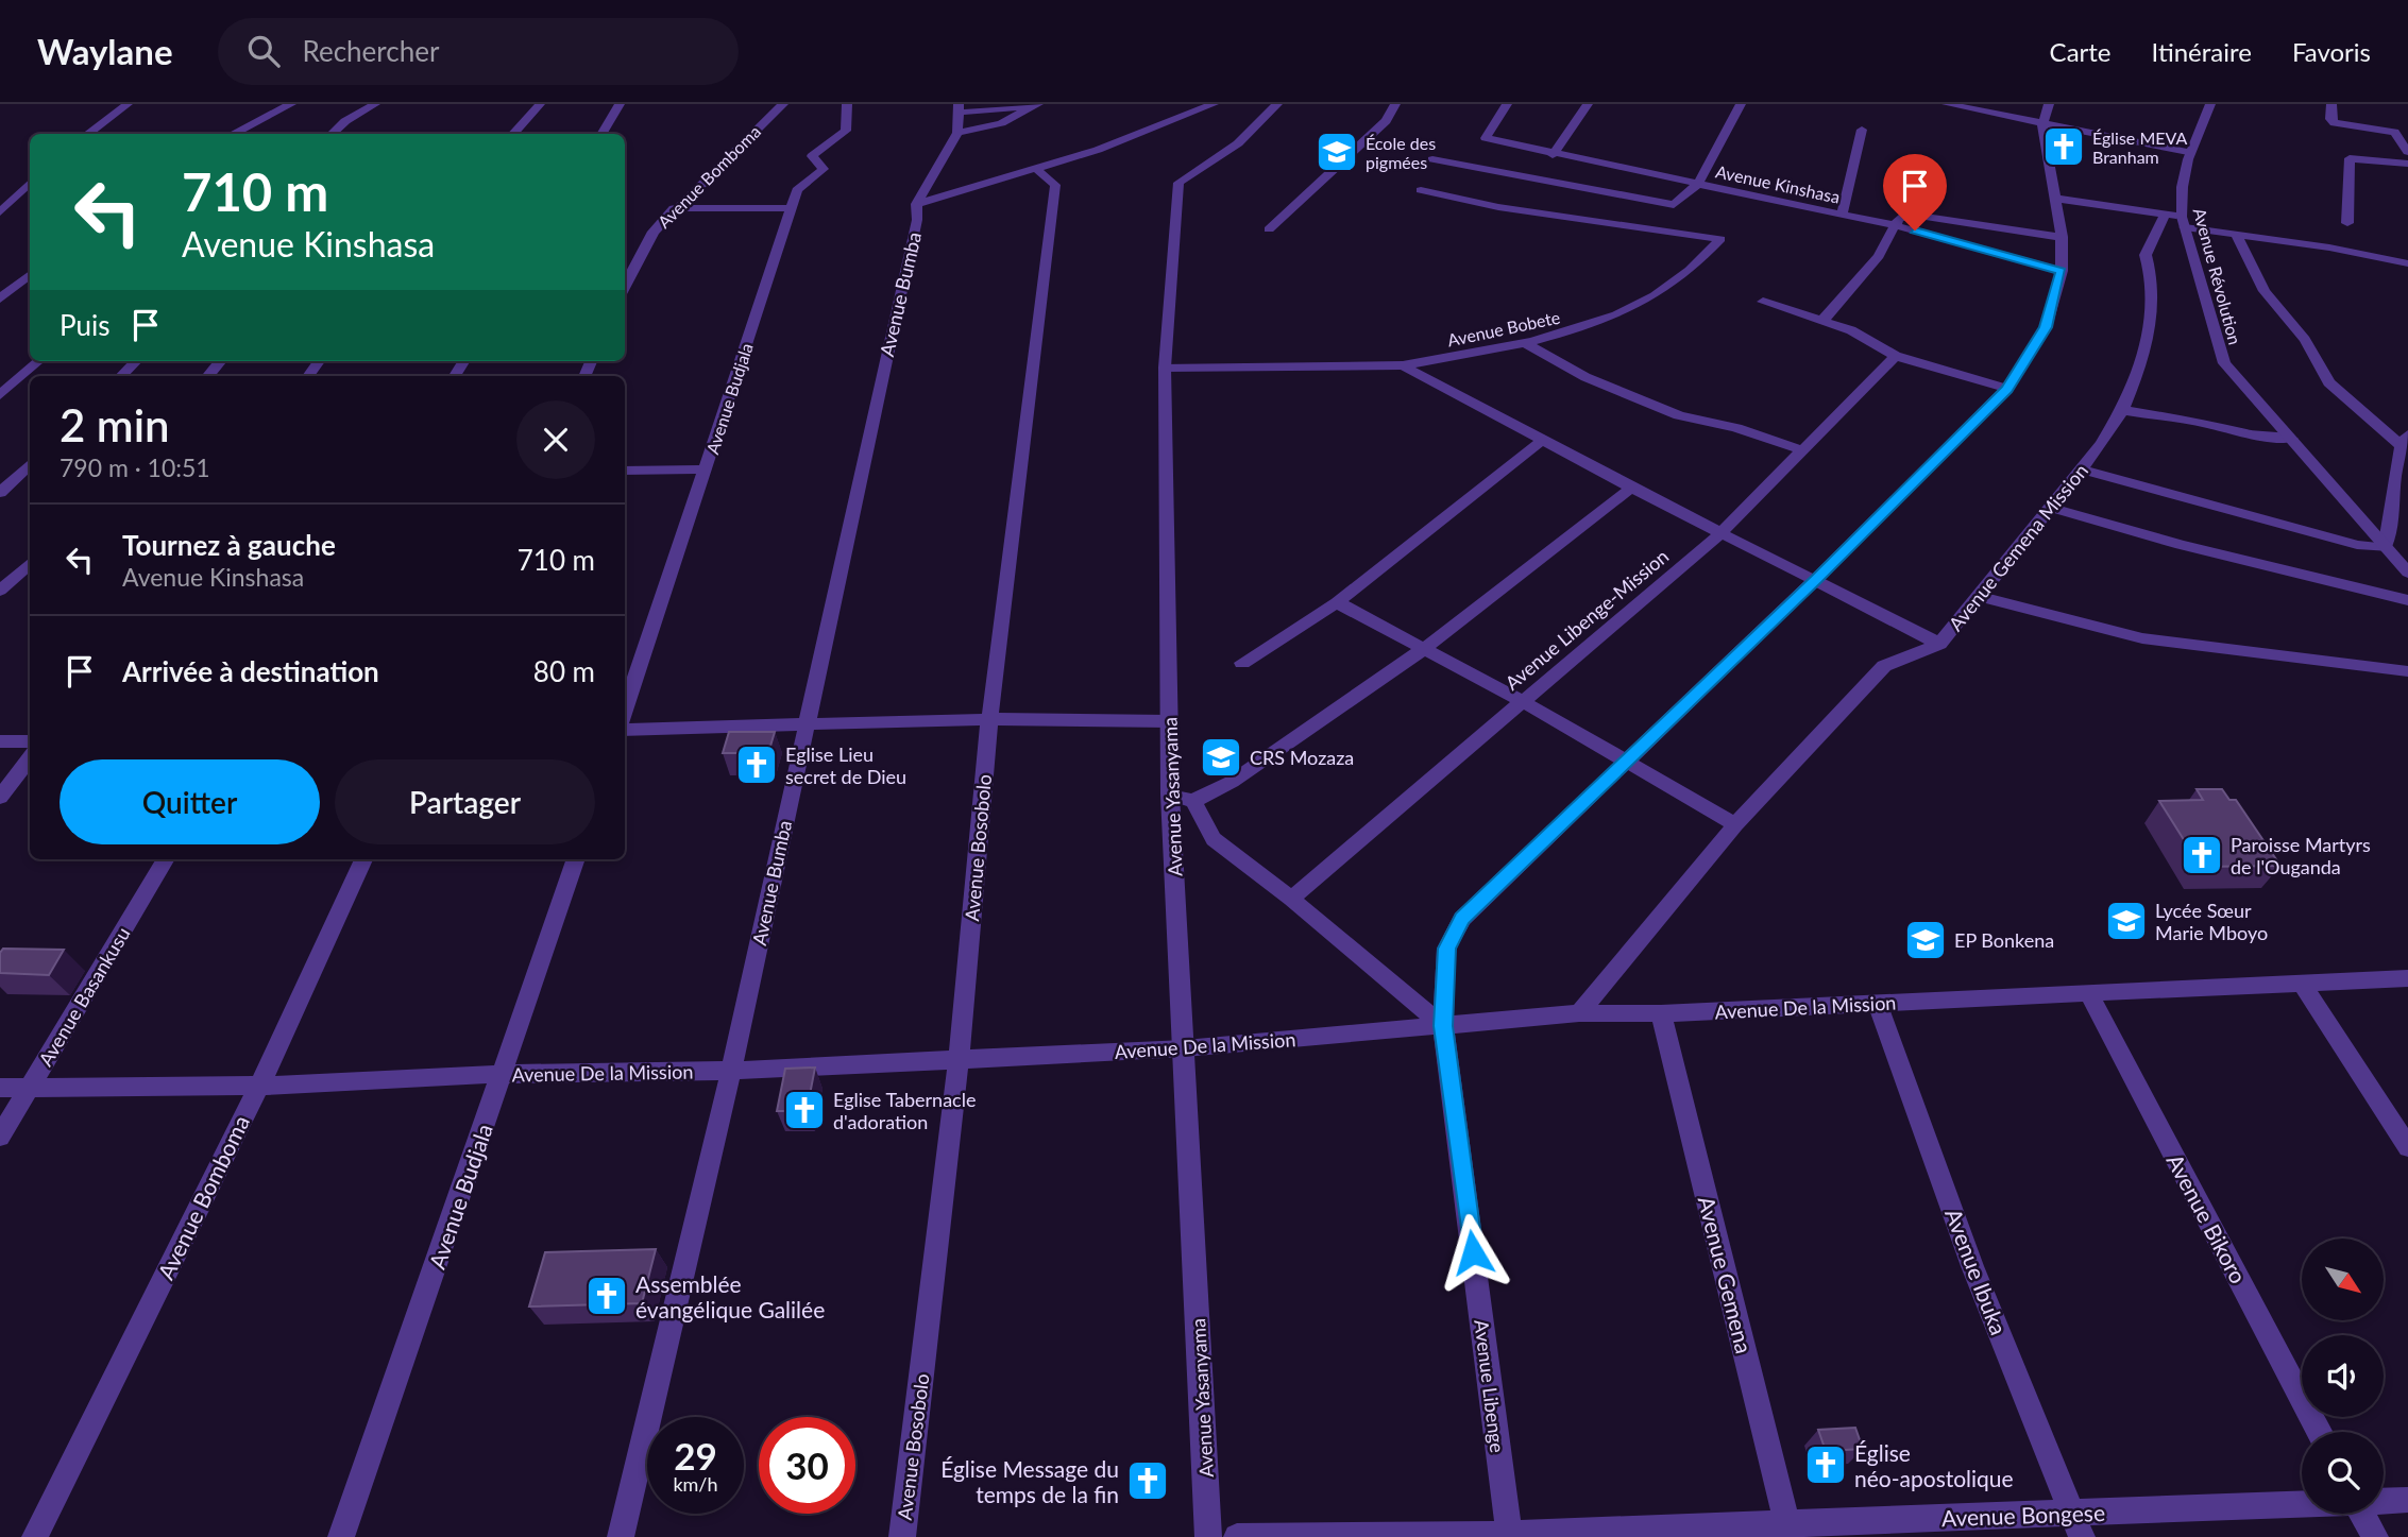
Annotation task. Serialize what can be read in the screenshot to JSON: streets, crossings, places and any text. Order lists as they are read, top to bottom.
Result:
{
  "streets": {
    "street": [
      "Avenue Bomboma",
      "Avenue Kinshasa",
      "Avenue Révolution",
      "Avenue Bumba",
      "Avenue Bobete",
      "Avenue Budjala",
      "Avenue Gemena Mission",
      "Avenue Libenge-Mission",
      "Avenue Yasanyama",
      "Avenue Bosobolo",
      "Avenue Basankusu",
      "Avenue De la Mission",
      "Avenue Bikoro",
      "Avenue Ibuka",
      "Avenue Gemena",
      "Avenue Libenge",
      "Avenue Bongese"
    ]
  },
  "crossings": [
    ["Avenue Bomboma", "Avenue De la Mission"],
    ["Avenue Kinshasa", "Avenue Libenge"],
    ["Avenue Bumba", "Avenue De la Mission"],
    ["Avenue Bobete", "Avenue Yasanyama"],
    ["Avenue Budjala", "Avenue De la Mission"],
    ["Avenue Gemena Mission", "Avenue De la Mission"],
    ["Avenue Yasanyama", "Avenue De la Mission"],
    ["Avenue Bosobolo", "Avenue De la Mission"],
    ["Avenue Basankusu", "Avenue De la Mission"],
    ["Avenue De la Mission", "Avenue Bikoro"],
    ["Avenue De la Mission", "Avenue Ibuka"],
    ["Avenue De la Mission", "Avenue Gemena"],
    ["Avenue De la Mission", "Avenue Libenge"],
    ["Avenue Ibuka", "Avenue Bongese"],
    ["Avenue Gemena", "Avenue Bongese"],
    ["Avenue Libenge", "Avenue Bongese"]
  ],
  "places": {
    "church": [
      "Église MEVA Branham",
      "Eglise Lieu secret de Dieu",
      "Paroisse Martyrs de l'Ouganda",
      "Eglise Tabernacle d'adoration",
      "Assemblée évangélique Galilée",
      "Église néo-apostolique",
      "Église Message du temps de la fin"
    ],
    "school or university": [
      "École des pigmées",
      "CRS Mozaza",
      "Lycée Sœur Marie Mboyo",
      "EP Bonkena"
    ]
  },
  "north": "bottom right",
  "page": {
    "header": "Waylane",
    "search": "Rechercher",
    "nav": ["Carte", "Itinéraire", "Favoris"],
    "turn": ["710 m", "Avenue Kinshasa"],
    "then": "Puis",
    "heading": ["2 min", "790 m · 10:51"],
    "list": [
      {
        "name": "Tournez à gauche",
        "note": "Avenue Kinshasa",
        "value": "710 m"
      },
      {
        "name": "Arrivée à destination",
        "value": "80 m"
      }
    ],
    "buttons": ["Quitter", "Partager"],
    "speed": "29 km/h",
    "limit": "30"
  }
}
